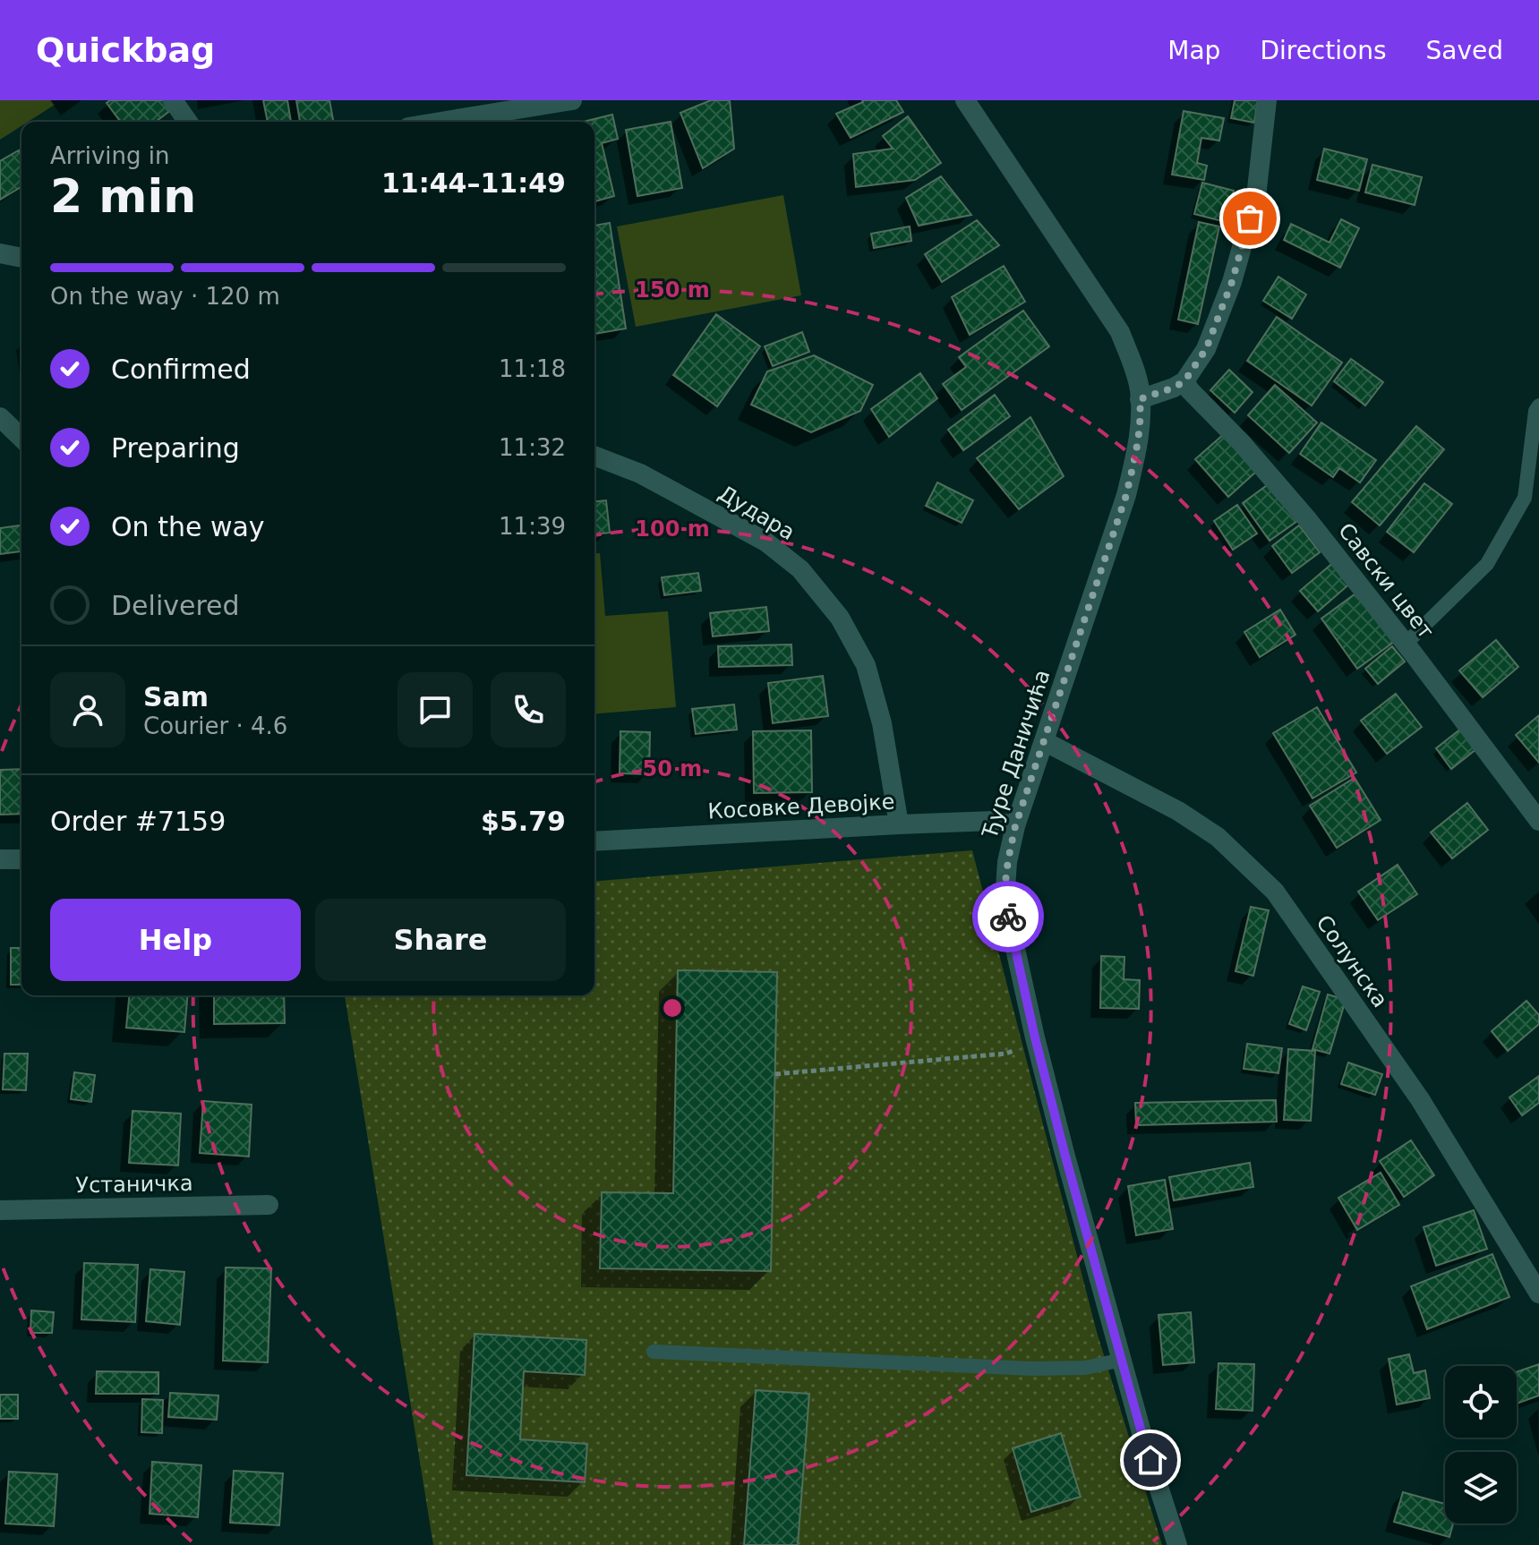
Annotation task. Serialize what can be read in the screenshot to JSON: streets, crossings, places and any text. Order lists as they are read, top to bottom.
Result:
{
  "streets": {
    "street": [
      "Дудара",
      "Савски цвет",
      "Ђуре Даничића",
      "Косовке Девојке",
      "Солунска",
      "Устаничка"
    ]
  },
  "crossings": [
    ["Дудара", "Косовке Девојке"],
    ["Ђуре Даничића", "Косовке Девојке"],
    ["Ђуре Даничића", "Солунска"]
  ],
  "page": {
    "header": "Quickbag",
    "nav": ["Map", "Directions", "Saved"],
    "heading": ["2 min", "Arriving in", "11:44–11:49"],
    "panel": [
      "Sam",
      "Courier · 4.6",
      "Order #7159",
      "$5.79"
    ],
    "bar": "On the way · 120 m",
    "list": [
      ["Confirmed", "11:18"],
      ["Preparing", "11:32"],
      ["On the way", "11:39"],
      "Delivered"
    ],
    "buttons": ["Help", "Share"]
  },
  "rings": ["150 m", "100 m", "50 m"]
}
